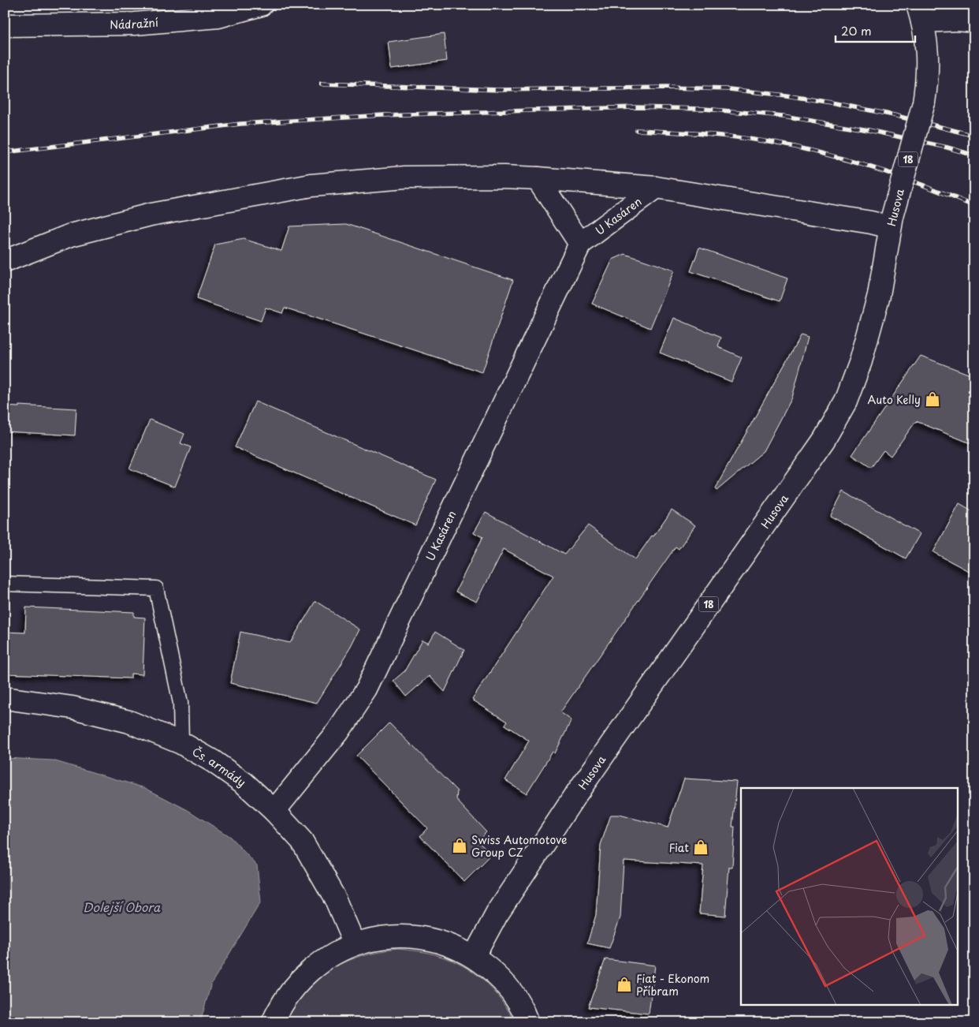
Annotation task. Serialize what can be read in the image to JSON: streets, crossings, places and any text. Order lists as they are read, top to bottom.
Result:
{
  "streets": {
    "street": [
      "Nádražní",
      "18",
      "Husova",
      "U Kasáren",
      "Čs. armády"
    ]
  },
  "crossings": [
    ["U Kasáren", "Čs. armády"]
  ],
  "water": ["Dolejší Obora"],
  "places": {
    "shop": [
      "Auto Kelly",
      "Swiss Automotove Group CZ",
      "Fiat",
      "Fiat - Ekonom Příbram"
    ]
  },
  "scale_bar": "20 m"
}
